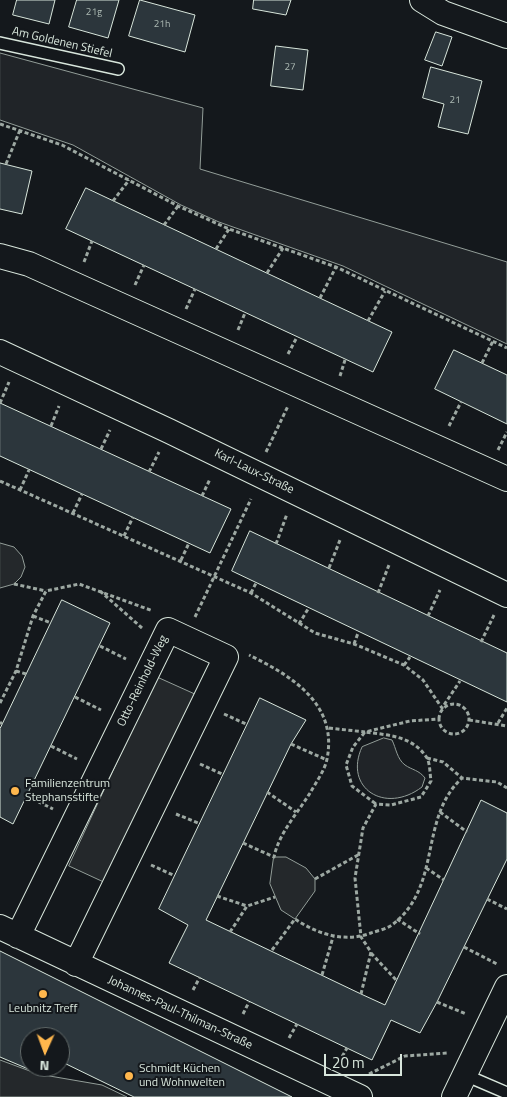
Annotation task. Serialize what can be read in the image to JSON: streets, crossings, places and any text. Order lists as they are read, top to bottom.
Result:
{
  "streets": {
    "street": ["Karl-Laux-Straße", "Otto-Reinhold-Weg", "Johannes-Paul-Thilman-Straße"],
    "lane": ["Am Goldenen Stiefel"]
  },
  "crossings": [
    ["Otto-Reinhold-Weg", "Johannes-Paul-Thilman-Straße"]
  ],
  "places": ["Familienzentrum Stephansstifte", "Leubnitz Treff", "Schmidt Küchen und Wohnwelten"],
  "house_numbers": [
    "21g",
    "21h",
    "27",
    "21"
  ],
  "scale_bar": "20 m",
  "north": "bottom"
}
